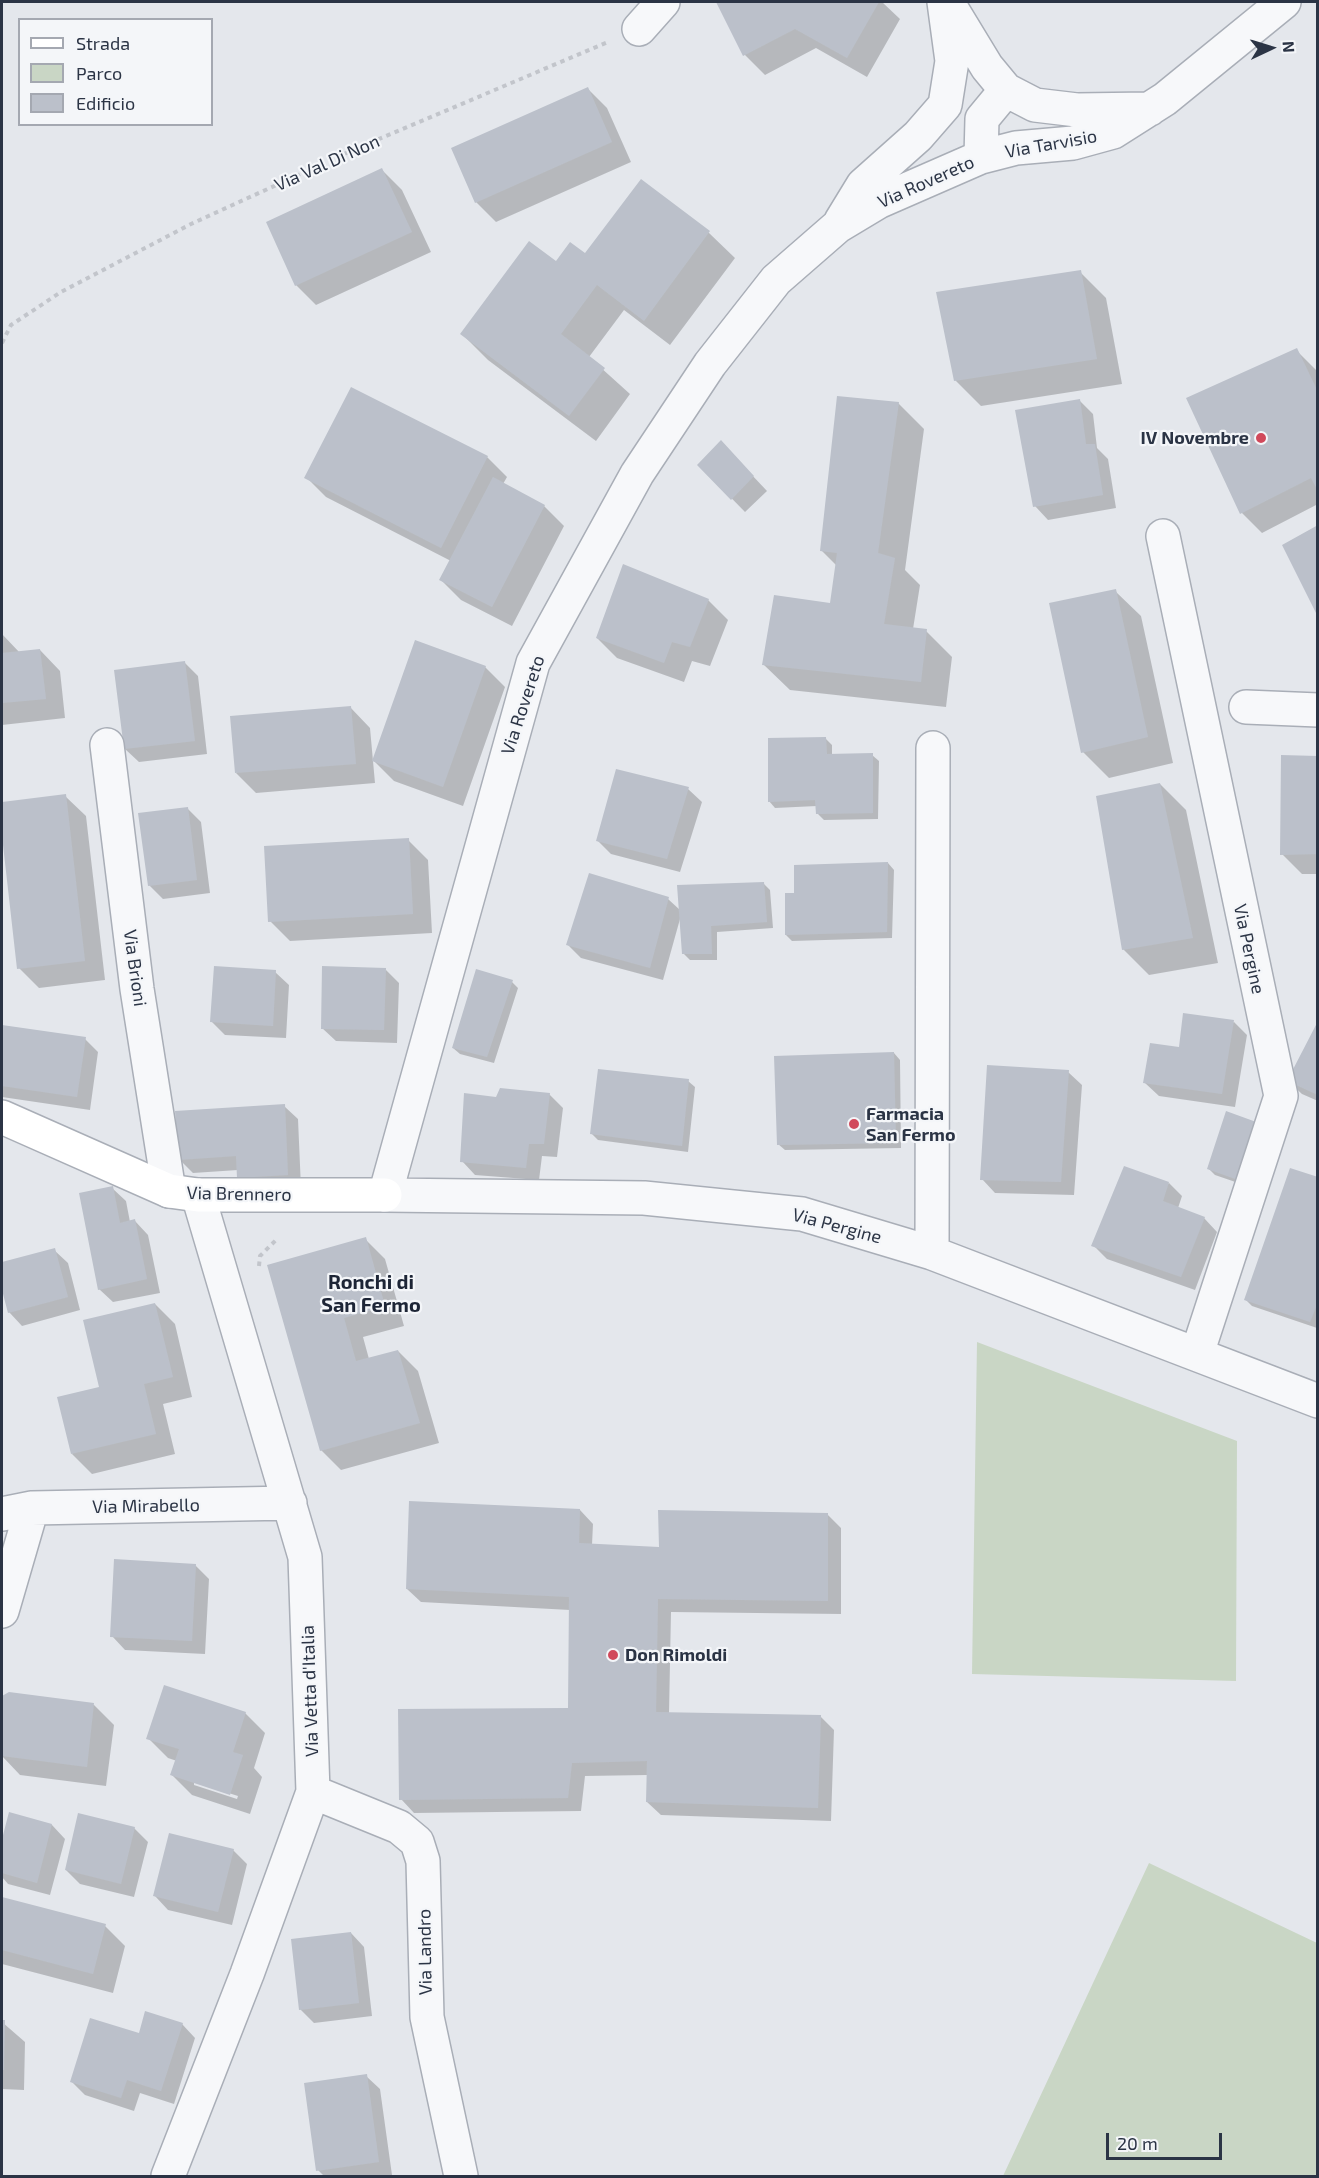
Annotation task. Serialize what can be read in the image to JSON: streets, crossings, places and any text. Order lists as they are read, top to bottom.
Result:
{
  "streets": {
    "street": [
      "Via Tarvisio",
      "Via Rovereto",
      "Via Pergine",
      "Via Brioni",
      "Via Brennero",
      "Via Mirabello",
      "Via Vetta d'Italia",
      "Via Landro"
    ],
    "path": ["Via Val Di Non"]
  },
  "crossings": [
    ["Via Tarvisio", "Via Rovereto"],
    ["Via Rovereto", "Via Pergine"],
    ["Via Rovereto", "Via Brennero"],
    ["Via Pergine", "Via Brennero"],
    ["Via Brioni", "Via Brennero"],
    ["Via Brioni", "Via Vetta d'Italia"],
    ["Via Brennero", "Via Vetta d'Italia"],
    ["Via Mirabello", "Via Vetta d'Italia"],
    ["Via Vetta d'Italia", "Via Landro"]
  ],
  "districts": ["Ronchi di San Fermo"],
  "places": ["IV Novembre", "Farmacia San Fermo", "Don Rimoldi"],
  "legend": ["Strada", "Parco", "Edificio"],
  "scale_bar": "20 m",
  "north": "right"
}
